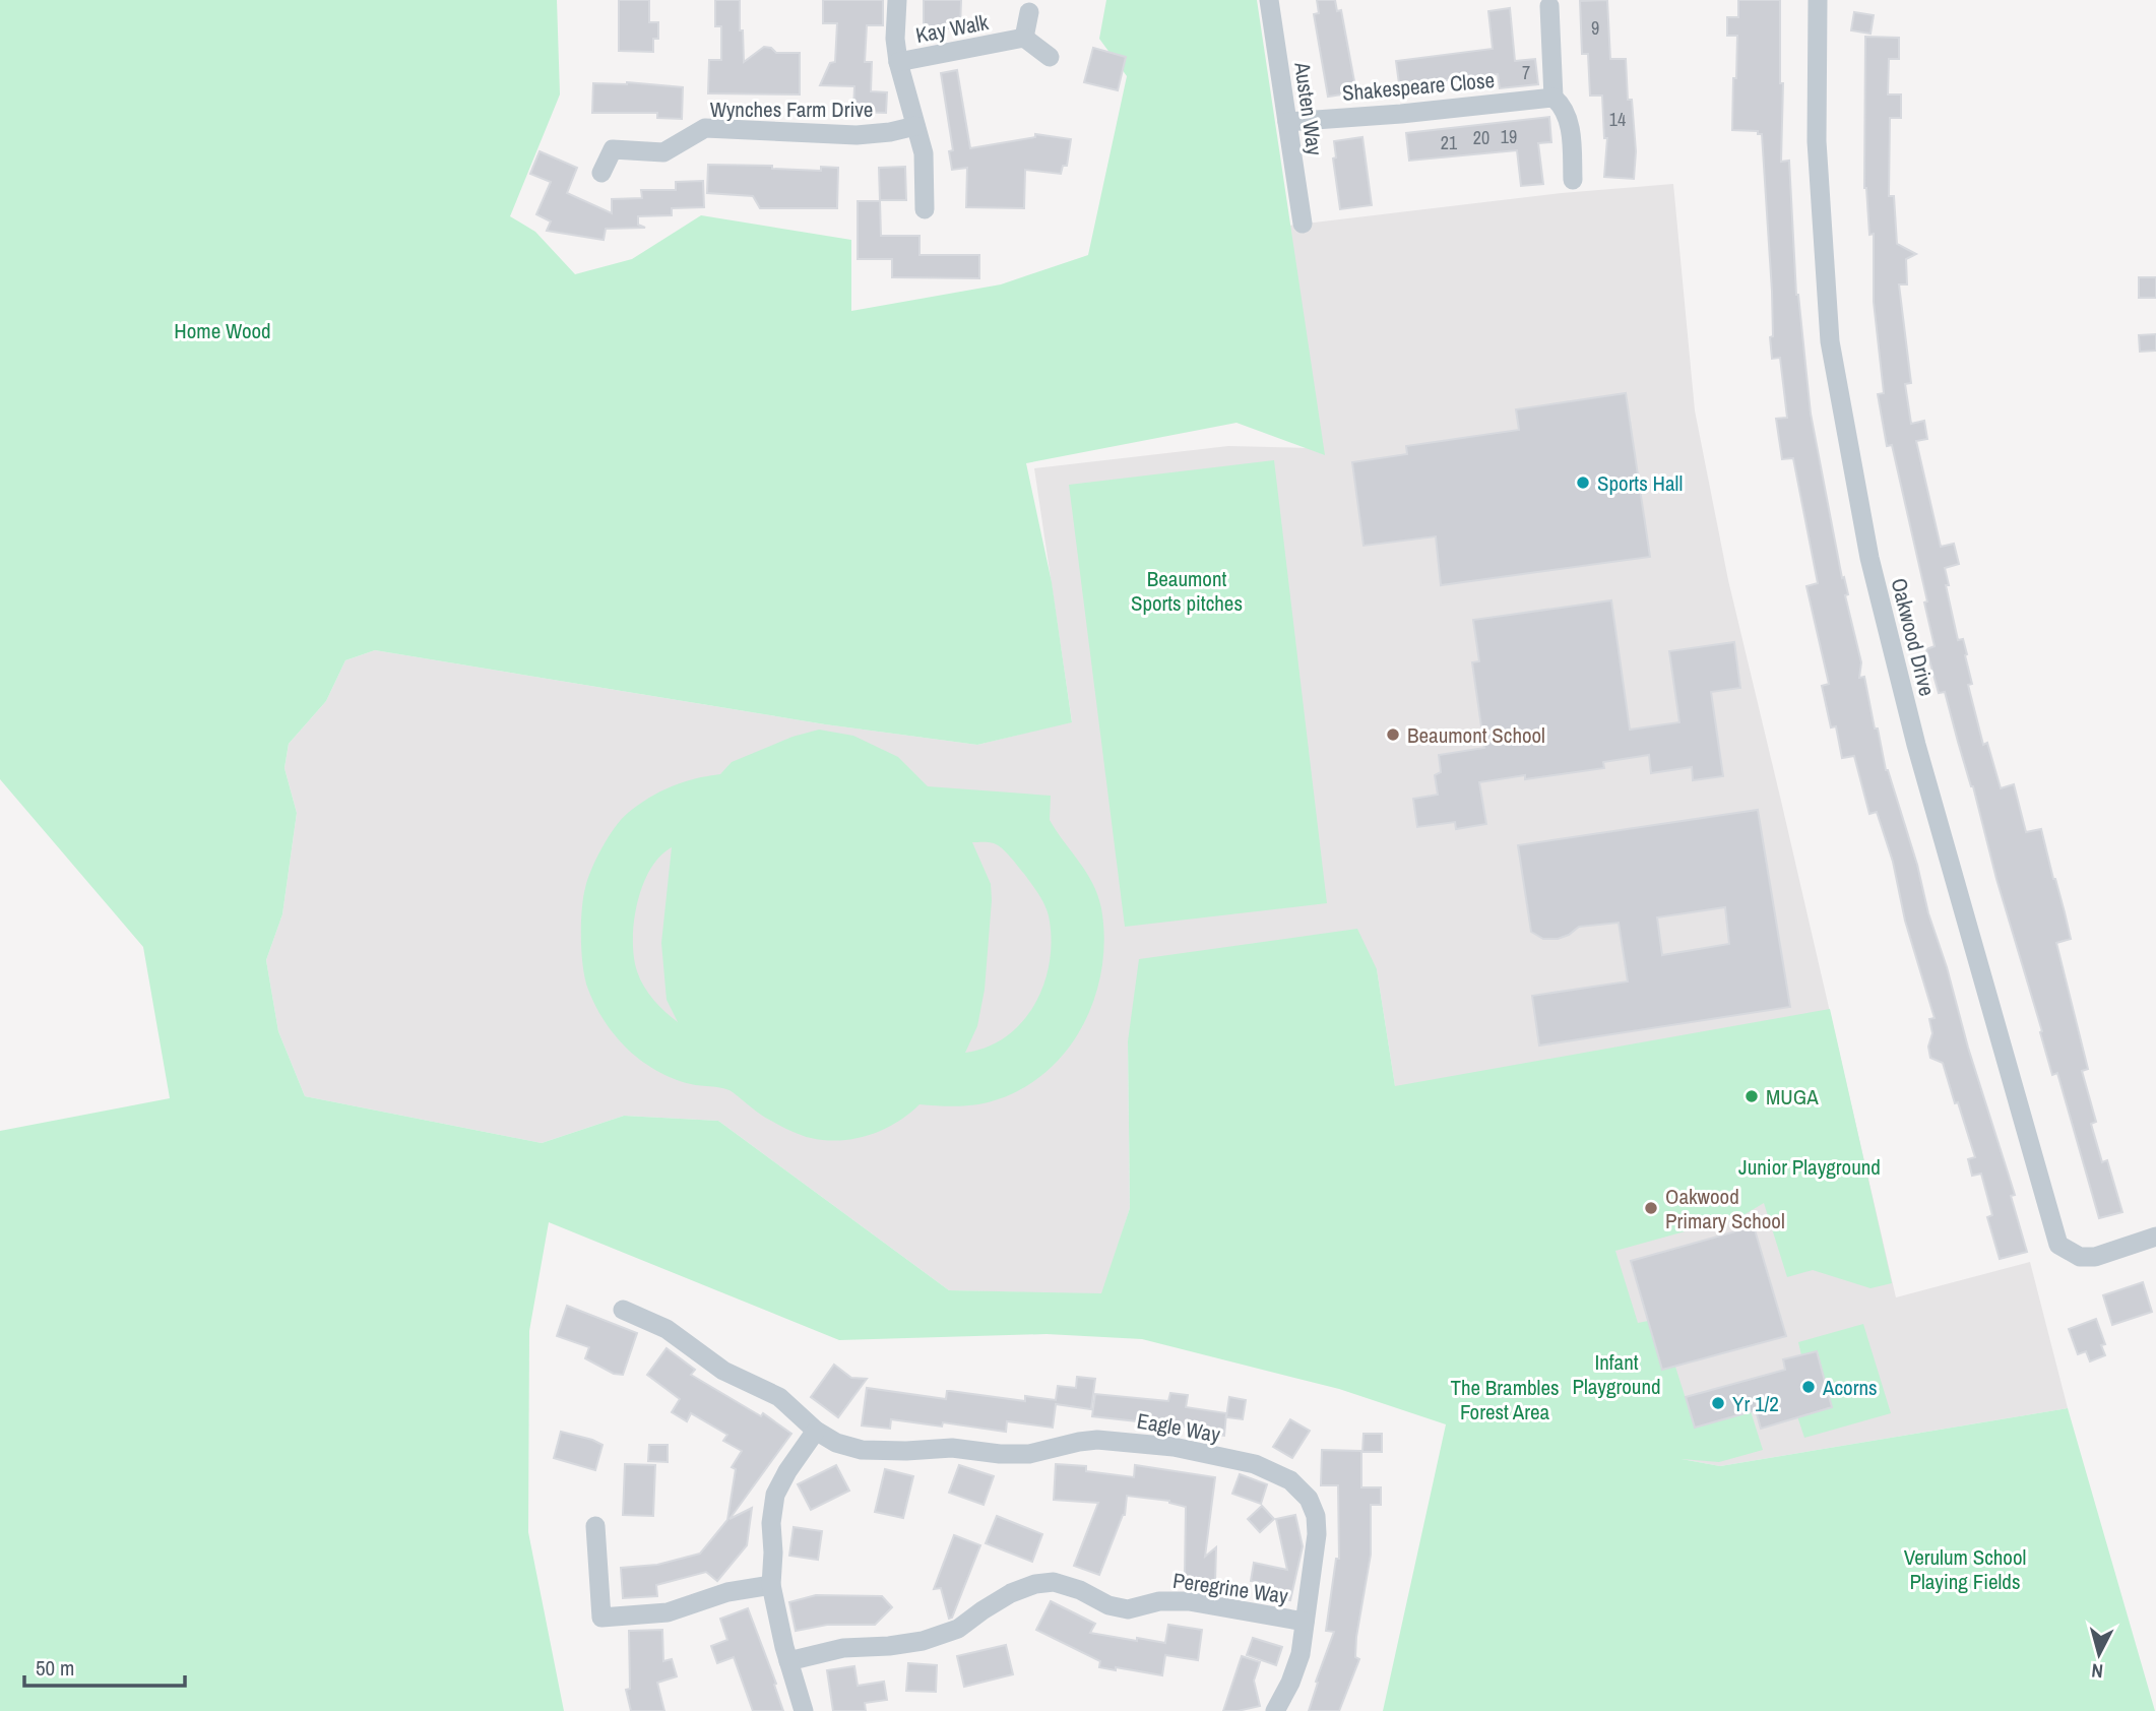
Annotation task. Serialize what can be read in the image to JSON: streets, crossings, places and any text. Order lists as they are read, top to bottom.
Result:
{
  "streets": {
    "street": [
      "Kay Walk",
      "Shakespeare Close",
      "Wynches Farm Drive",
      "Austen Way",
      "Oakwood Drive",
      "Eagle Way",
      "Peregrine Way"
    ]
  },
  "crossings": [
    ["Shakespeare Close", "Austen Way"],
    ["Eagle Way", "Peregrine Way"]
  ],
  "parks": [
    "Home Wood",
    "Beaumont Sports pitches",
    "Junior Playground",
    "Infant Playground",
    "The Brambles Forest Area",
    "Verulum School Playing Fields"
  ],
  "places": [
    "Sports Hall",
    "Beaumont School",
    "MUGA",
    "Oakwood Primary School",
    "Acorns",
    "Yr 1/2"
  ],
  "house_numbers": [
    "9",
    "7",
    "14",
    "19",
    "20",
    "21"
  ],
  "scale_bar": "50 m",
  "north": "bottom"
}
